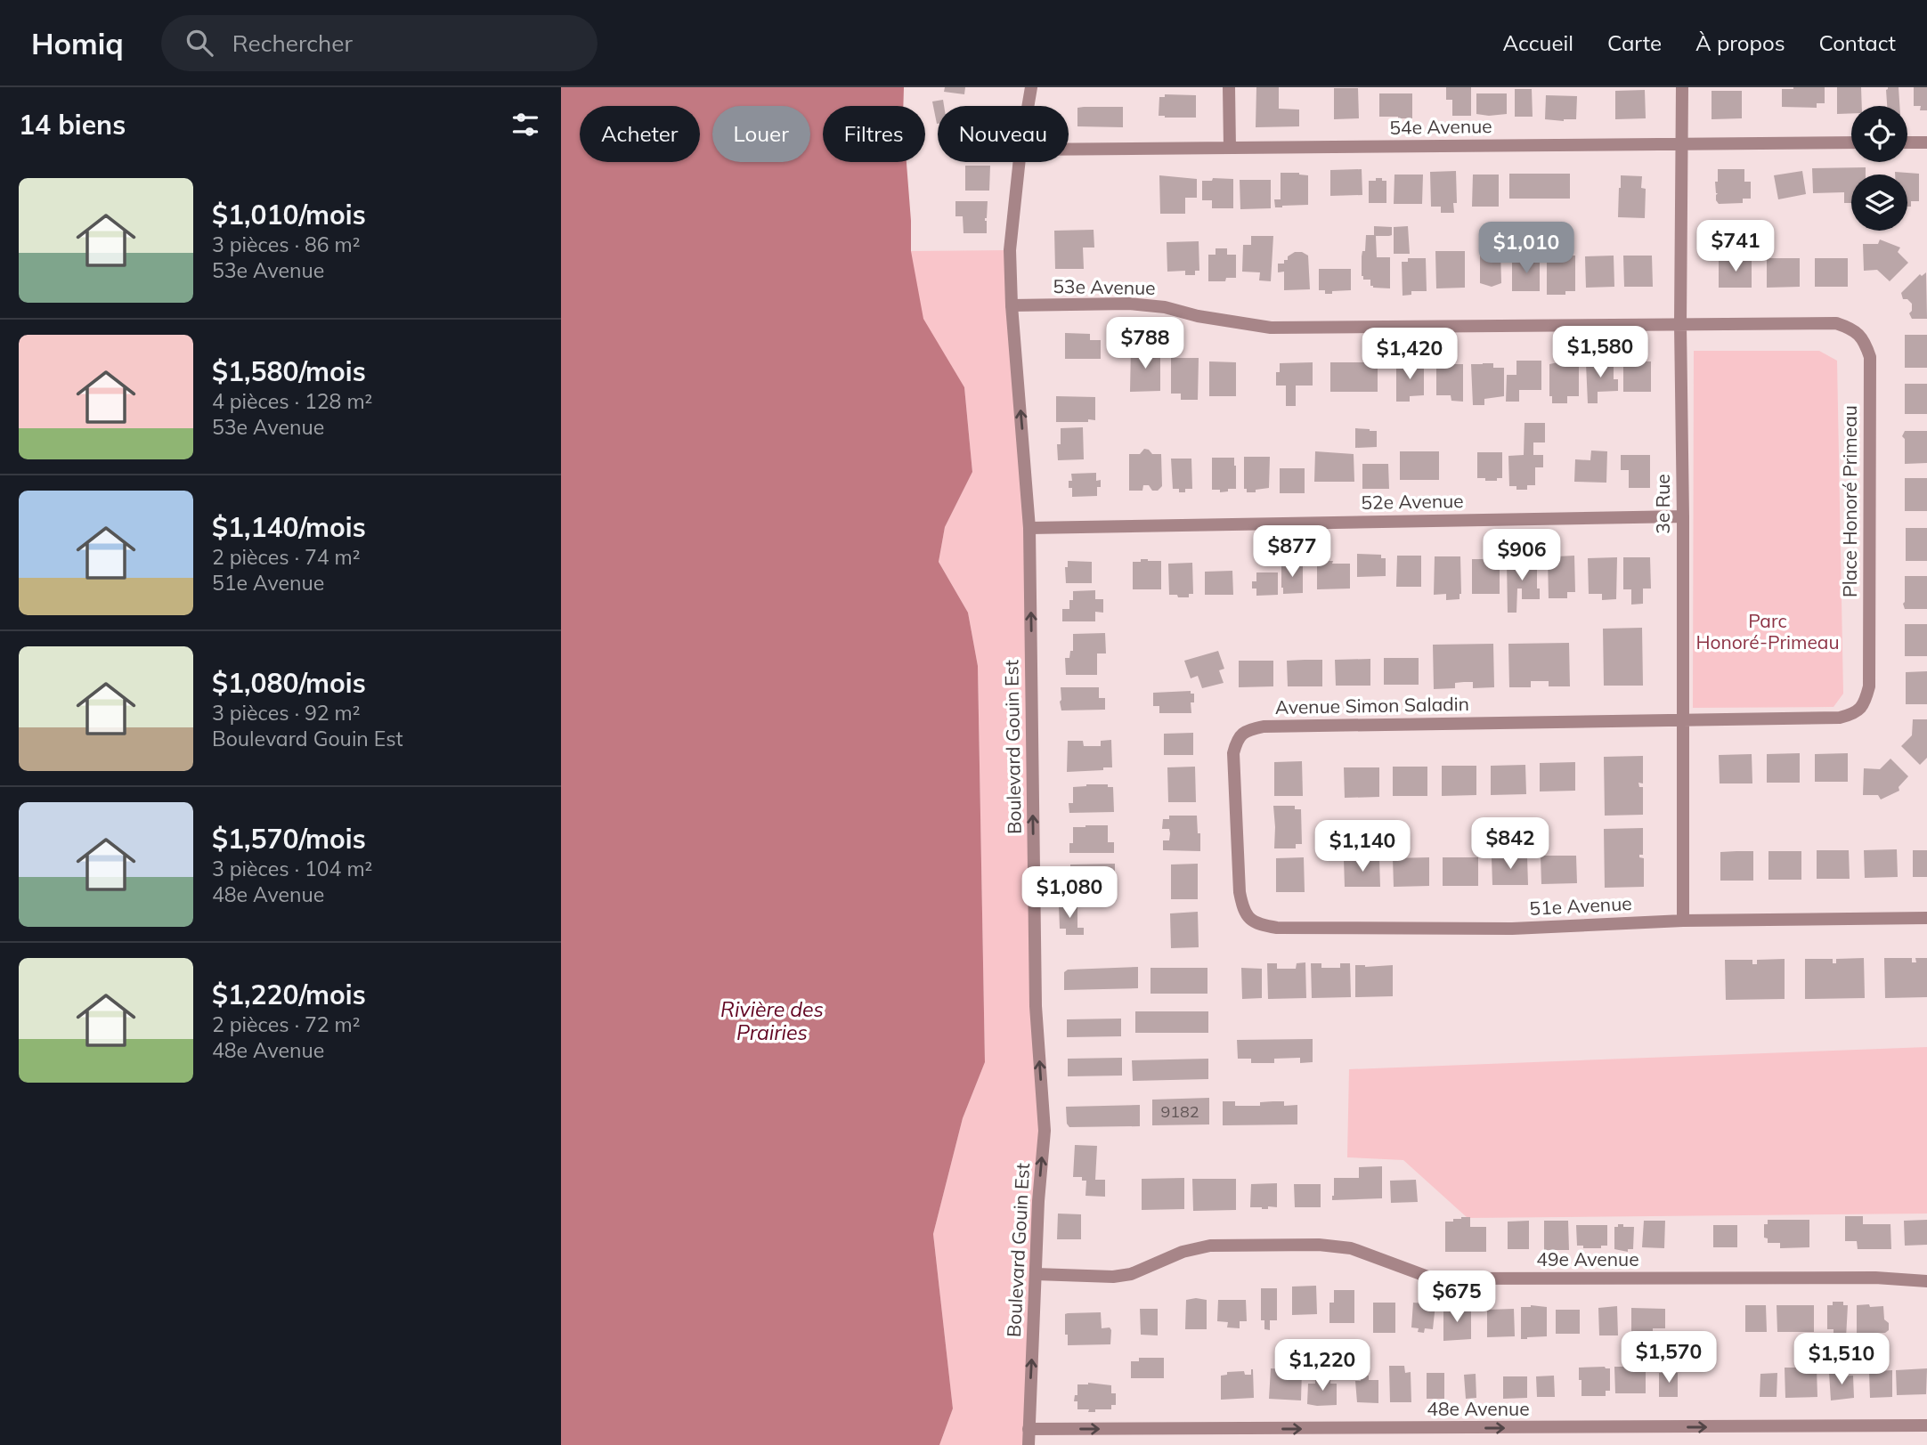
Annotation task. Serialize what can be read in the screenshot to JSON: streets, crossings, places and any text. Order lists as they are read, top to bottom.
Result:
{
  "streets": {
    "street": [
      "54e Avenue",
      "53e Avenue",
      "Place Honoré Primeau",
      "52e Avenue",
      "3e Rue",
      "Avenue Simon Saladin",
      "Boulevard Gouin Est",
      "51e Avenue",
      "49e Avenue",
      "48e Avenue"
    ]
  },
  "crossings": [
    ["54e Avenue", "3e Rue"],
    ["53e Avenue", "Place Honoré Primeau"],
    ["53e Avenue", "3e Rue"],
    ["53e Avenue", "Boulevard Gouin Est"],
    ["Place Honoré Primeau", "3e Rue"],
    ["Place Honoré Primeau", "Avenue Simon Saladin"],
    ["52e Avenue", "3e Rue"],
    ["52e Avenue", "Boulevard Gouin Est"],
    ["3e Rue", "Avenue Simon Saladin"],
    ["3e Rue", "51e Avenue"],
    ["Avenue Simon Saladin", "51e Avenue"],
    ["Boulevard Gouin Est", "49e Avenue"],
    ["Boulevard Gouin Est", "48e Avenue"]
  ],
  "one_way": ["Boulevard Gouin Est", "48e Avenue"],
  "water": ["Rivière des Prairies"],
  "parks": ["Parc Honoré-Primeau"],
  "house_numbers": ["9182"],
  "page": {
    "header": "Homiq",
    "search": "Rechercher",
    "nav": [
      "Accueil",
      "Carte",
      "À propos",
      "Contact"
    ],
    "heading": "14 biens",
    "chip": [
      "Acheter",
      "Louer",
      "Filtres",
      "Nouveau"
    ],
    "list": [
      {
        "name": "$1,010/mois",
        "note": "3 pièces · 86 m² · 53e Avenue"
      },
      {
        "name": "$1,580/mois",
        "note": "4 pièces · 128 m² · 53e Avenue"
      },
      {
        "name": "$1,140/mois",
        "note": "2 pièces · 74 m² · 51e Avenue"
      },
      {
        "name": "$1,080/mois",
        "note": "3 pièces · 92 m² · Boulevard Gouin Est"
      },
      {
        "name": "$1,570/mois",
        "note": "3 pièces · 104 m² · 48e Avenue"
      },
      {
        "name": "$1,220/mois",
        "note": "2 pièces · 72 m² · 48e Avenue"
      }
    ],
    "price": [
      "$741",
      "$1,010",
      "$788",
      "$1,580",
      "$1,420",
      "$877",
      "$906",
      "$842",
      "$1,140",
      "$1,080",
      "$675",
      "$1,570",
      "$1,510",
      "$1,220"
    ]
  }
}
